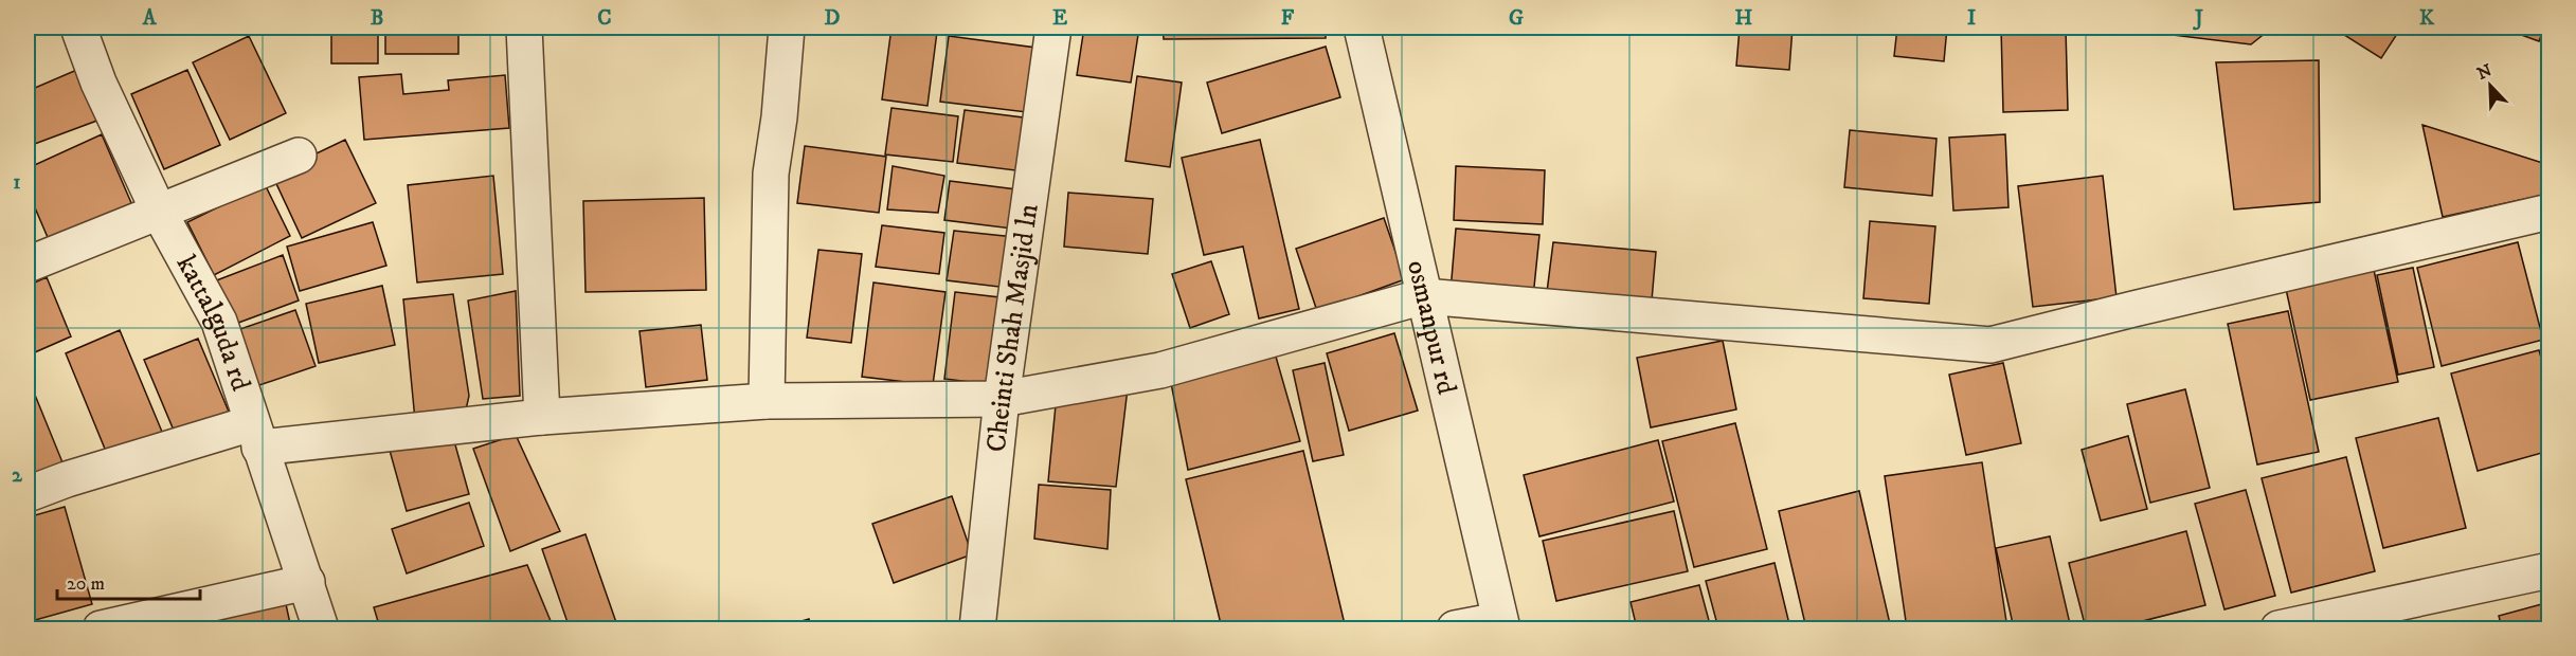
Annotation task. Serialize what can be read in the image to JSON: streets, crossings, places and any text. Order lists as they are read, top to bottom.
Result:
{
  "streets": {
    "street": ["kattalguda rd", "Cheinti Shah Masjid ln", "osmanpur rd"]
  },
  "scale_bar": "20 m",
  "north": "top left",
  "grid": {
    "columns": [
      "A",
      "B",
      "C",
      "D",
      "E",
      "F",
      "G",
      "H",
      "I",
      "J",
      "K"
    ],
    "rows": ["1", "2"]
  }
}
